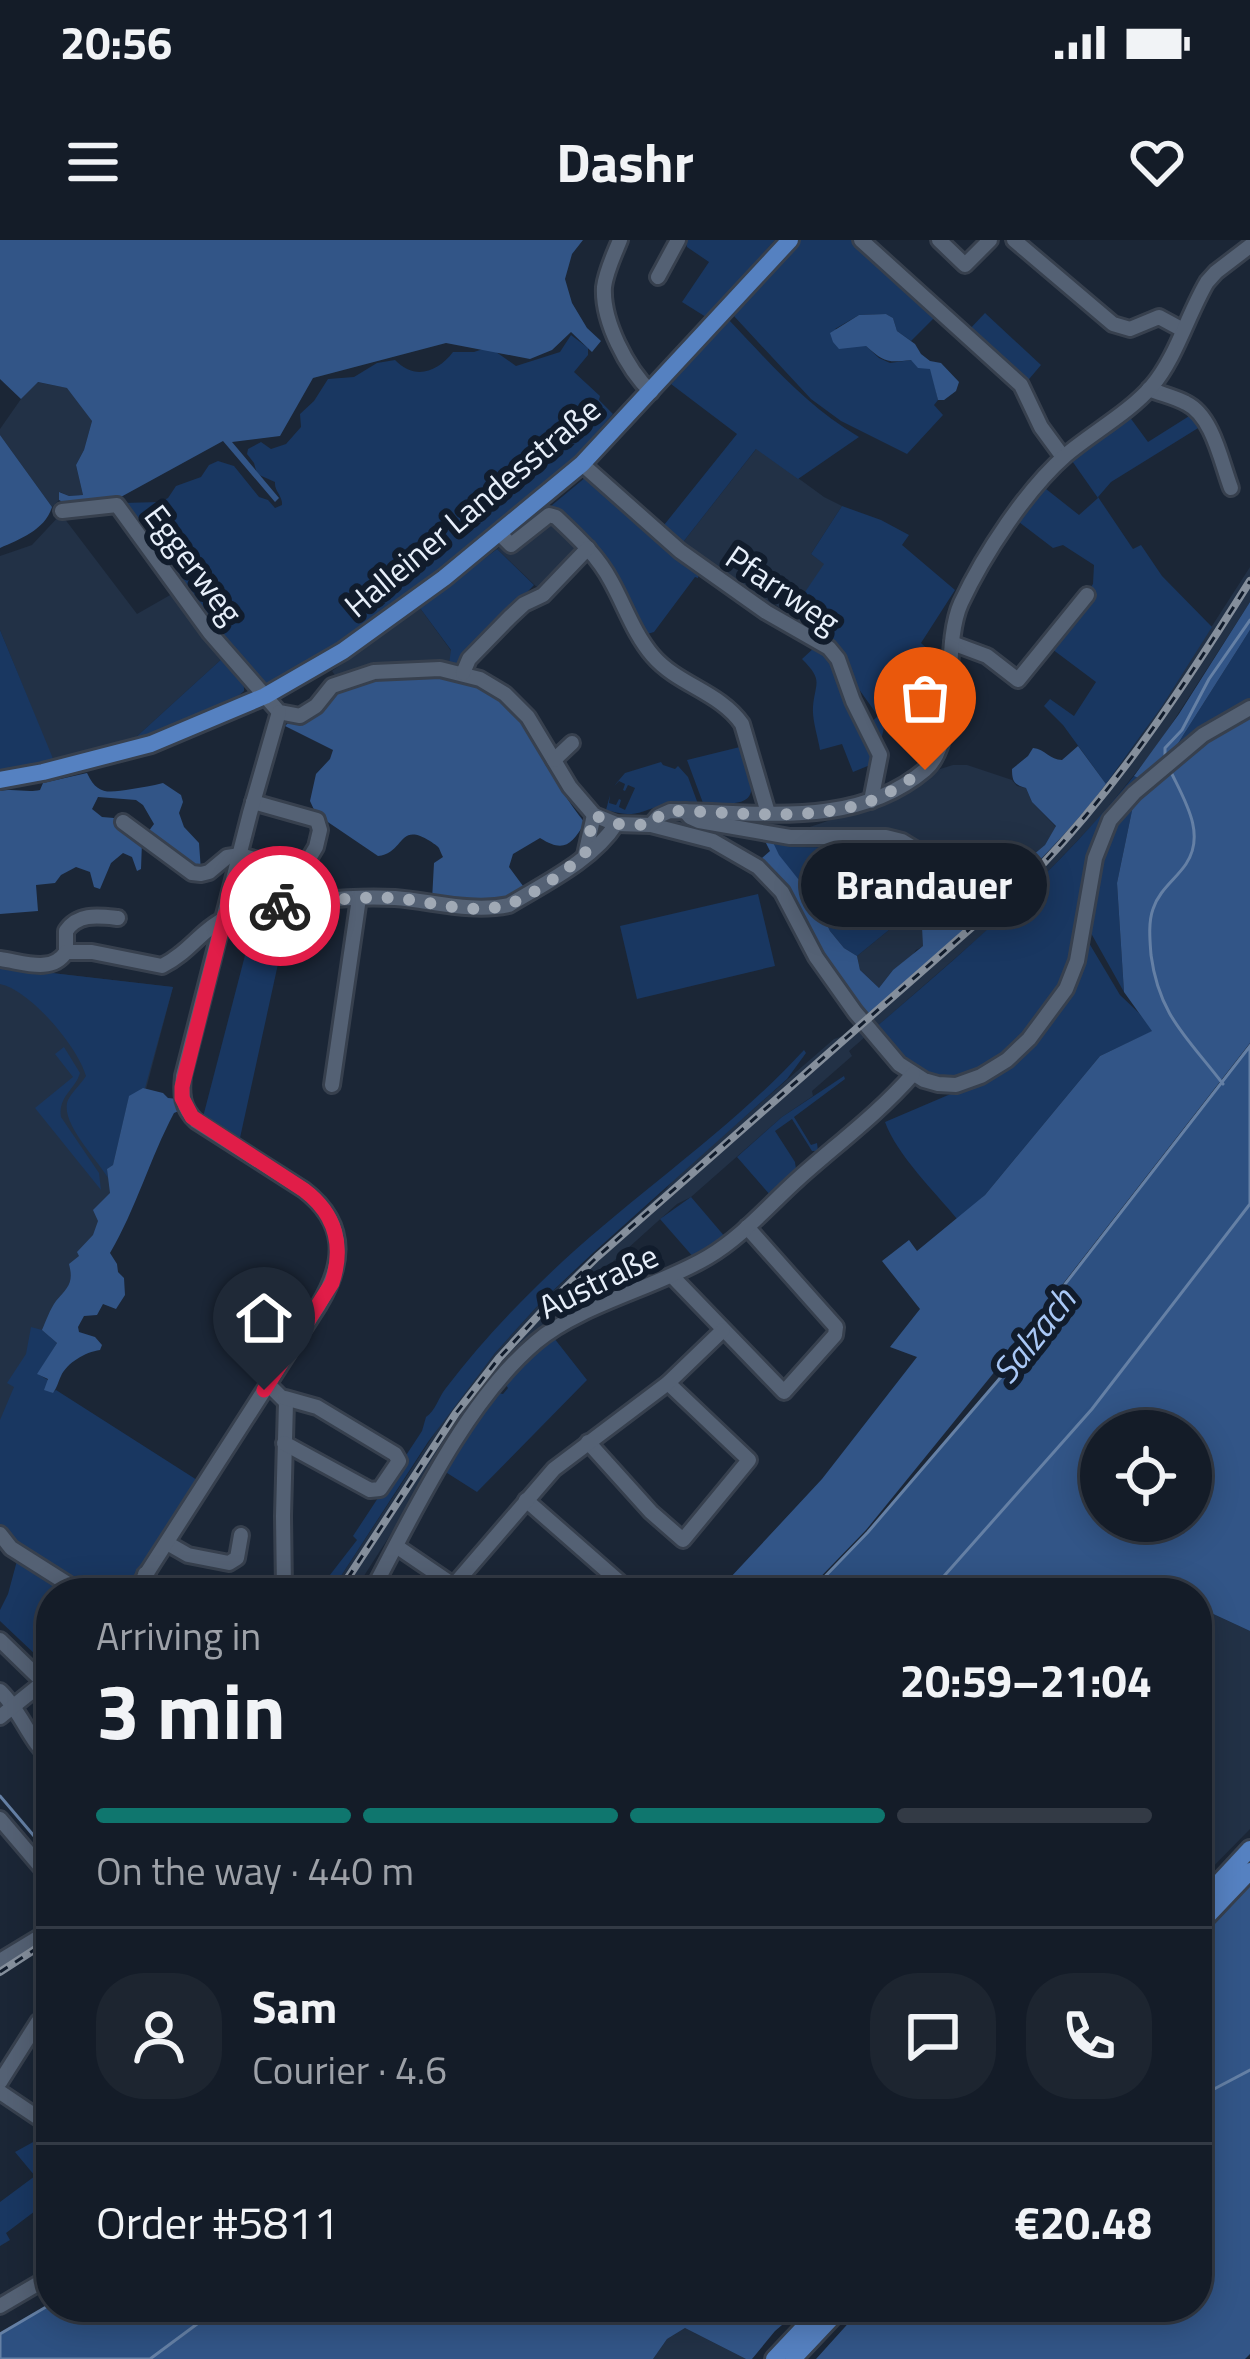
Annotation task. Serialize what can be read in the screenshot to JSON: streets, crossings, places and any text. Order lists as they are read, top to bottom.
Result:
{
  "streets": {
    "main road": ["Halleiner Landesstraße"],
    "street": ["Eggerweg", "Pfarrweg", "Austraße"]
  },
  "crossings": [
    ["Halleiner Landesstraße", "Eggerweg"],
    ["Halleiner Landesstraße", "Pfarrweg"]
  ],
  "water": ["Salzach"],
  "places": ["Brandauer"],
  "page": {
    "status": "20:56",
    "header": "Dashr",
    "bubble": "Brandauer",
    "heading": ["3 min", "Arriving in", "20:59–21:04"],
    "panel": [
      "Sam",
      "Courier · 4.6",
      "Order #5811",
      "€20.48"
    ],
    "bar": "On the way · 440 m"
  }
}
